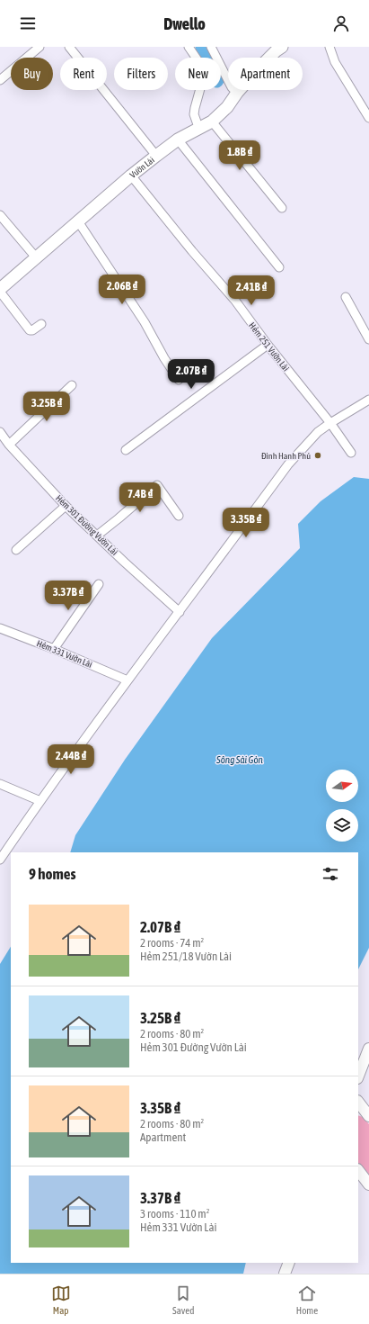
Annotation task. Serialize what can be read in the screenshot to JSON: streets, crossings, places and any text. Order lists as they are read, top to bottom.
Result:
{
  "streets": {
    "main road": ["Vườn Lài"],
    "street": ["Hẻm 251 Vườn Lài", "Hẻm 301 Đường Vườn Lài", "Hẻm 331 Vườn Lài"]
  },
  "crossings": [
    ["Vườn Lài", "Hẻm 251 Vườn Lài"]
  ],
  "water": ["Sông Sài Gòn"],
  "places": ["Đình Hanh Phú"],
  "north": "right",
  "page": {
    "header": "Dwello",
    "chip": [
      "Buy",
      "Rent",
      "Filters",
      "New",
      "Apartment"
    ],
    "price": [
      "1.8B ₫",
      "2.06B ₫",
      "2.41B ₫",
      "2.07B ₫",
      "3.25B ₫",
      "7.4B ₫",
      "3.35B ₫",
      "3.37B ₫",
      "2.44B ₫"
    ],
    "heading": "9 homes",
    "list": [
      {
        "name": "2.07B ₫",
        "note": "2 rooms · 74 m² · Hẻm 251/18 Vườn Lài"
      },
      {
        "name": "3.25B ₫",
        "note": "2 rooms · 80 m² · Hẻm 301 Đường Vườn Lài"
      },
      {
        "name": "3.35B ₫",
        "note": "2 rooms · 80 m² · Apartment"
      },
      {
        "name": "3.37B ₫",
        "note": "3 rooms · 110 m² · Hẻm 331 Vườn Lài"
      }
    ],
    "tabs": ["Map", "Saved", "Home"]
  }
}
